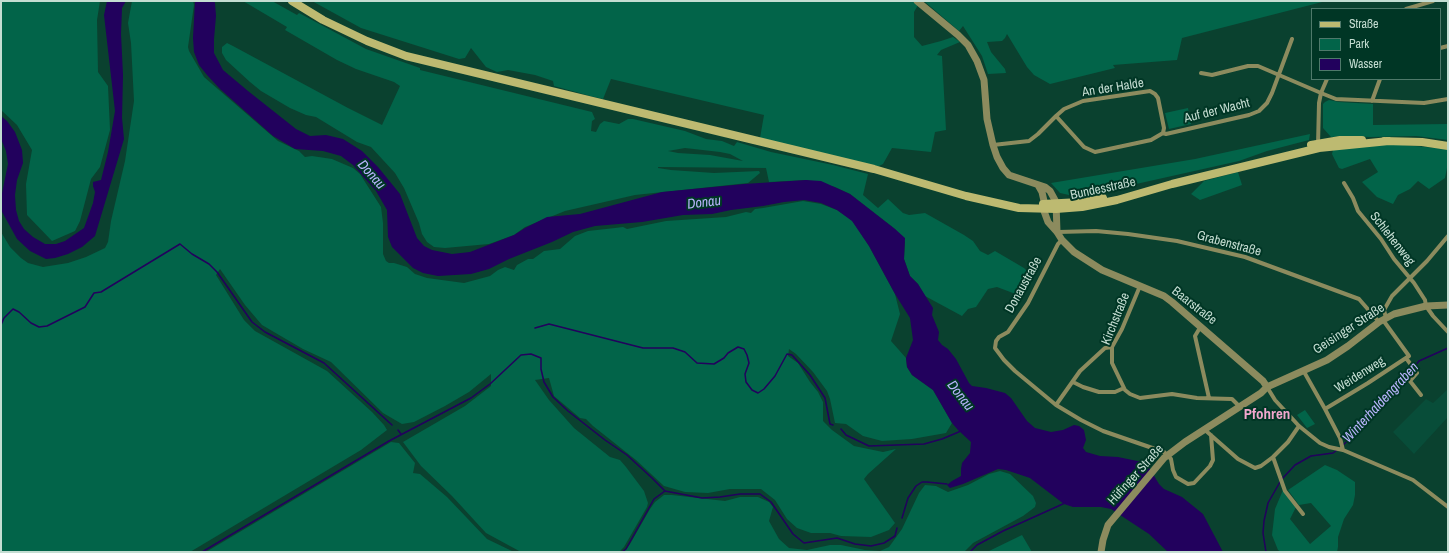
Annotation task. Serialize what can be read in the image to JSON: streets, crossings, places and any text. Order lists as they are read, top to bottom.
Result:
{
  "streets": {
    "main road": ["Bundesstraße"],
    "street": [
      "An der Halde",
      "Auf der Wacht",
      "Schlehenweg",
      "Grabenstraße",
      "Donaustraße",
      "Baarstraße",
      "Kirchstraße",
      "Geisinger Straße",
      "Weidenweg",
      "Hüfinger Straße"
    ]
  },
  "crossings": [
    ["An der Halde", "Auf der Wacht"],
    ["Bundesstraße", "Baarstraße"],
    ["Schlehenweg", "Geisinger Straße"],
    ["Grabenstraße", "Baarstraße"],
    ["Grabenstraße", "Geisinger Straße"],
    ["Donaustraße", "Baarstraße"],
    ["Donaustraße", "Hüfinger Straße"],
    ["Baarstraße", "Kirchstraße"],
    ["Baarstraße", "Geisinger Straße"],
    ["Baarstraße", "Hüfinger Straße"],
    ["Geisinger Straße", "Weidenweg"],
    ["Geisinger Straße", "Hüfinger Straße"]
  ],
  "districts": ["Pfohren"],
  "water": ["Donau", "Winterhaldengraben"],
  "legend": ["Straße", "Park", "Wasser"]
}
